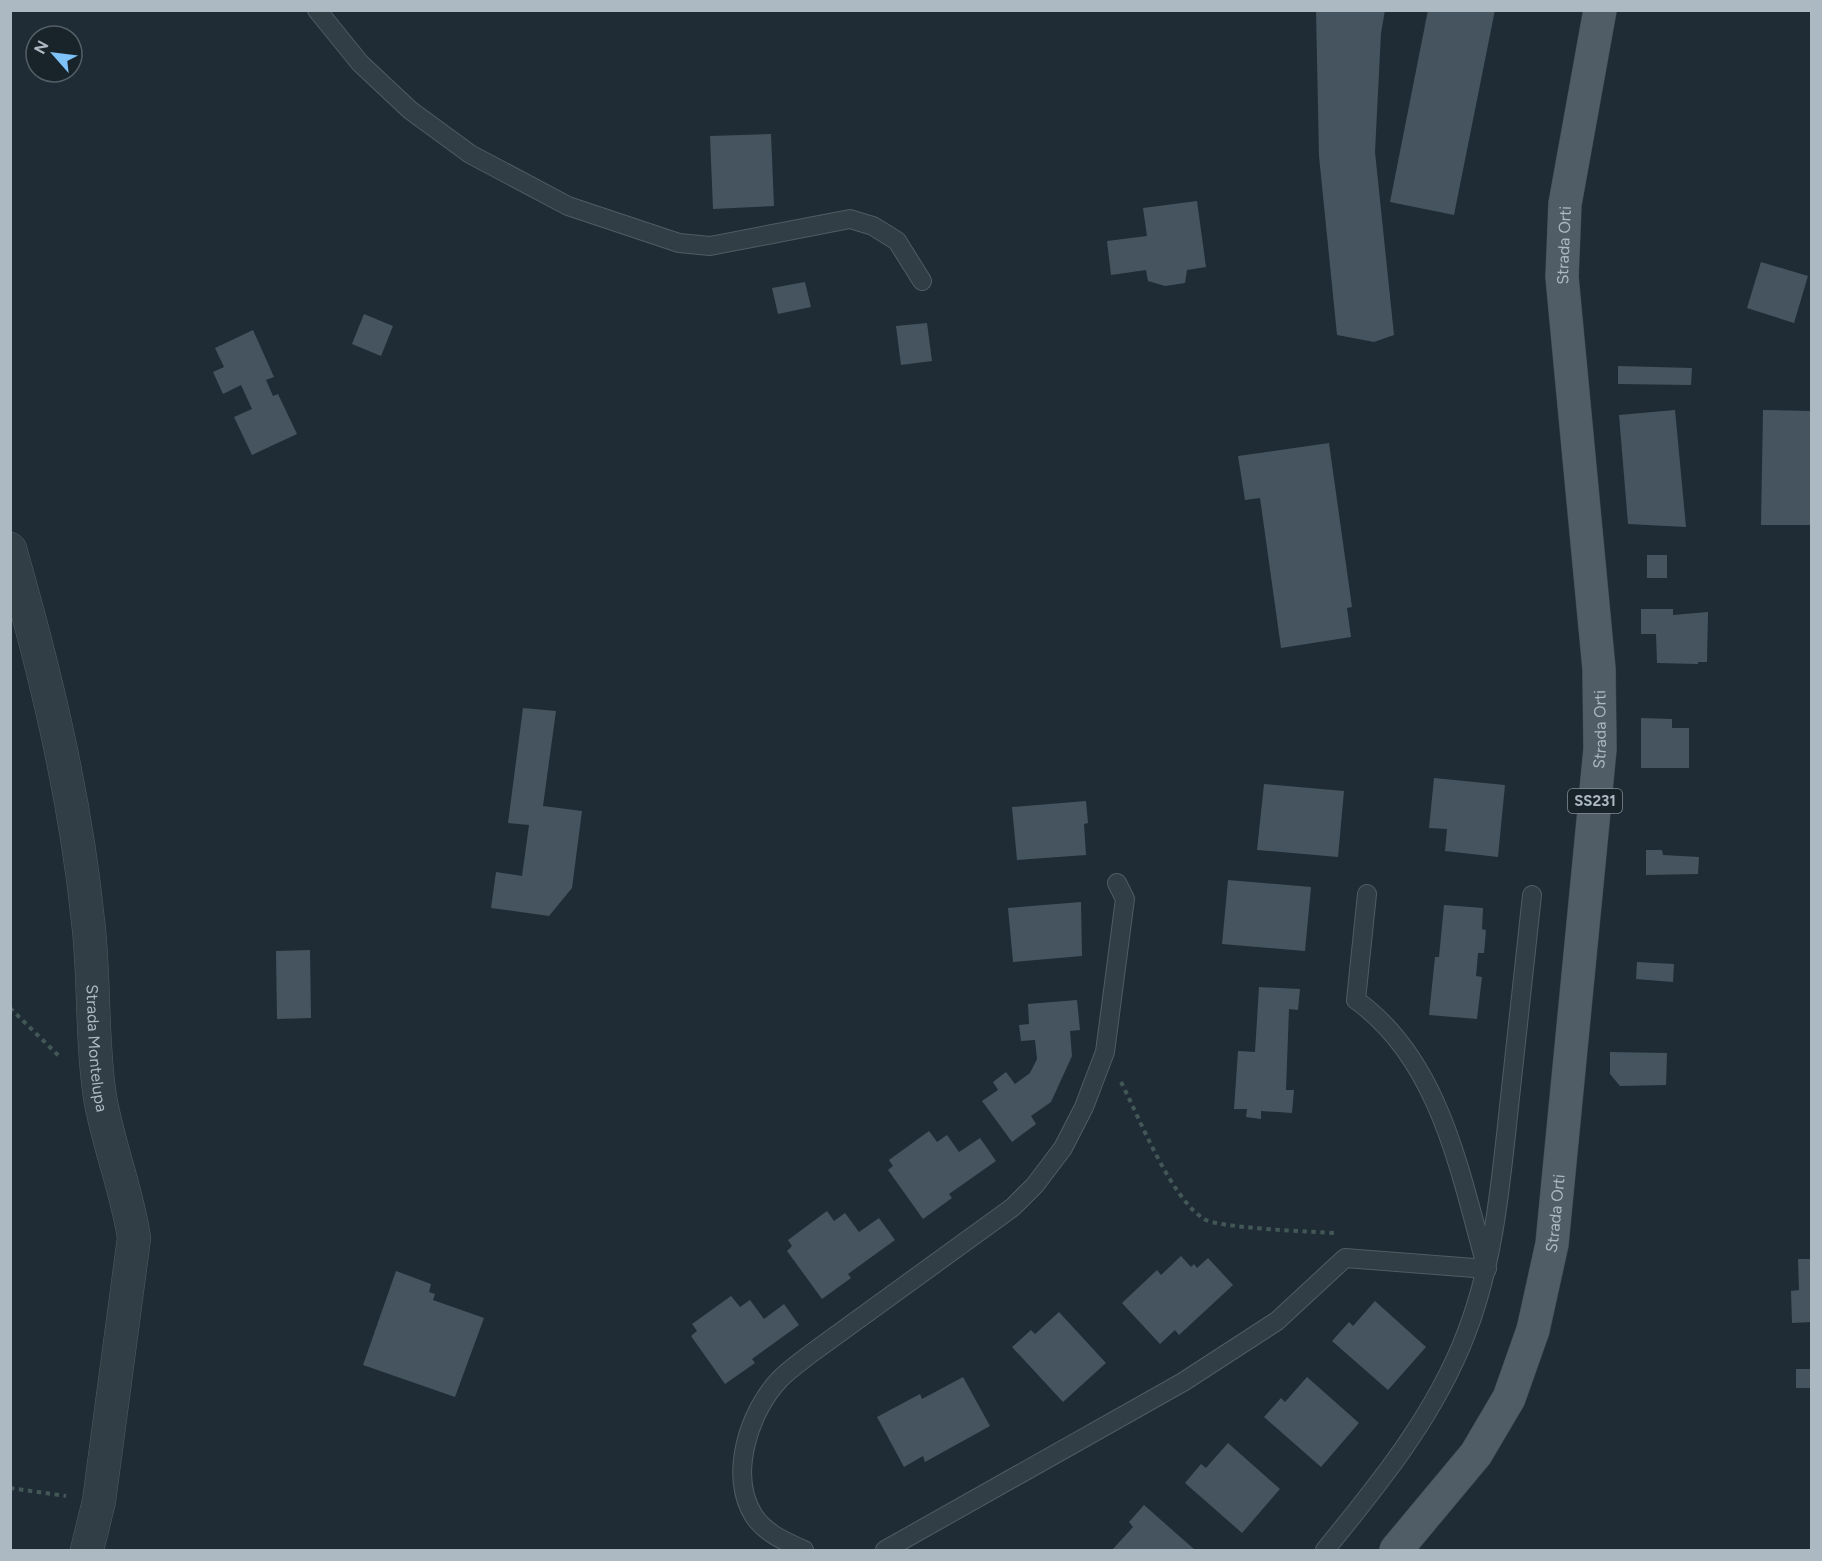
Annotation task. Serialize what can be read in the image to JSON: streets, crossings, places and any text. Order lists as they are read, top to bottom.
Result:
{
  "streets": {
    "main road": ["Strada Orti", "SS231"],
    "street": ["Strada Montelupa"]
  },
  "north": "top left"
}
